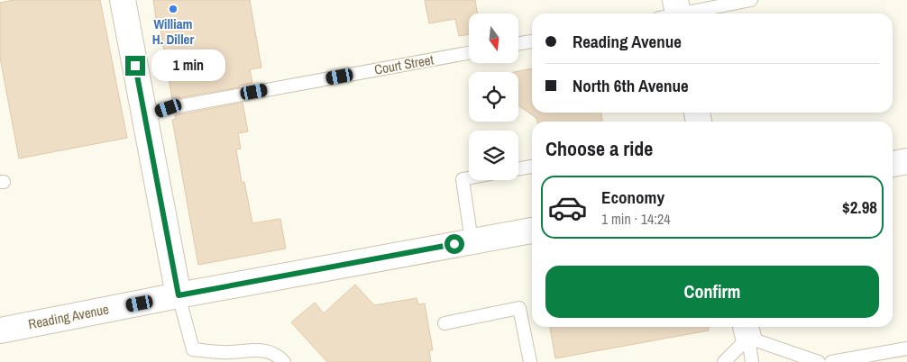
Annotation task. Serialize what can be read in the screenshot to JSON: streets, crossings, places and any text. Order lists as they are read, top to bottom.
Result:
{
  "streets": {
    "street": ["Reading Avenue"],
    "lane": ["Court Street"]
  },
  "places": ["William H. Diller"],
  "north": "bottom",
  "page": {
    "banner": ["Reading Avenue", "North 6th Avenue"],
    "bubble": "1 min",
    "heading": "Choose a ride",
    "list": [
      {
        "name": "Economy",
        "note": "1 min · 14:24",
        "value": "$2.98"
      }
    ],
    "buttons": "Confirm"
  }
}
